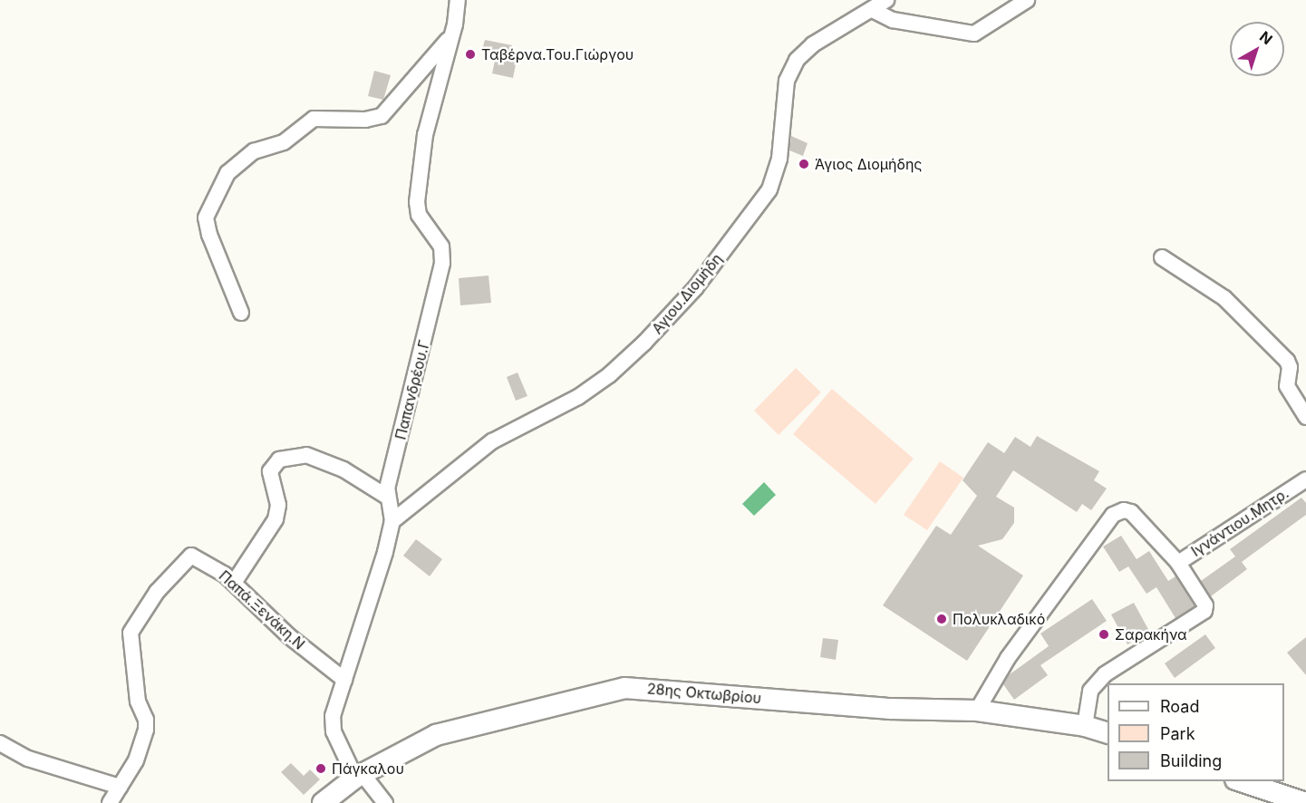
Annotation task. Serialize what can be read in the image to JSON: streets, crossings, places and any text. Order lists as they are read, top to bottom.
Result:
{
  "streets": {
    "main road": ["28ης Οκτωβρίου"],
    "street": [
      "Αγιου.Διομήδη",
      "Παπανδρέου.Γ",
      "Ιγνάντιου.Μητρ.",
      "Παπά.Ξενάκη.Ν"
    ]
  },
  "crossings": [
    ["Αγιου.Διομήδη", "Παπανδρέου.Γ"],
    ["Παπανδρέου.Γ", "Παπά.Ξενάκη.Ν"],
    ["Παπανδρέου.Γ", "28ης Οκτωβρίου"],
    ["Ιγνάντιου.Μητρ.", "28ης Οκτωβρίου"]
  ],
  "places": [
    "Ταβέρνα.Του.Γιώργου",
    "Άγιος Διομήδης",
    "Πολυκλαδικό",
    "Σαρακήνα",
    "Πάγκαλου"
  ],
  "legend": ["Road", "Park", "Building"],
  "north": "top right"
}
